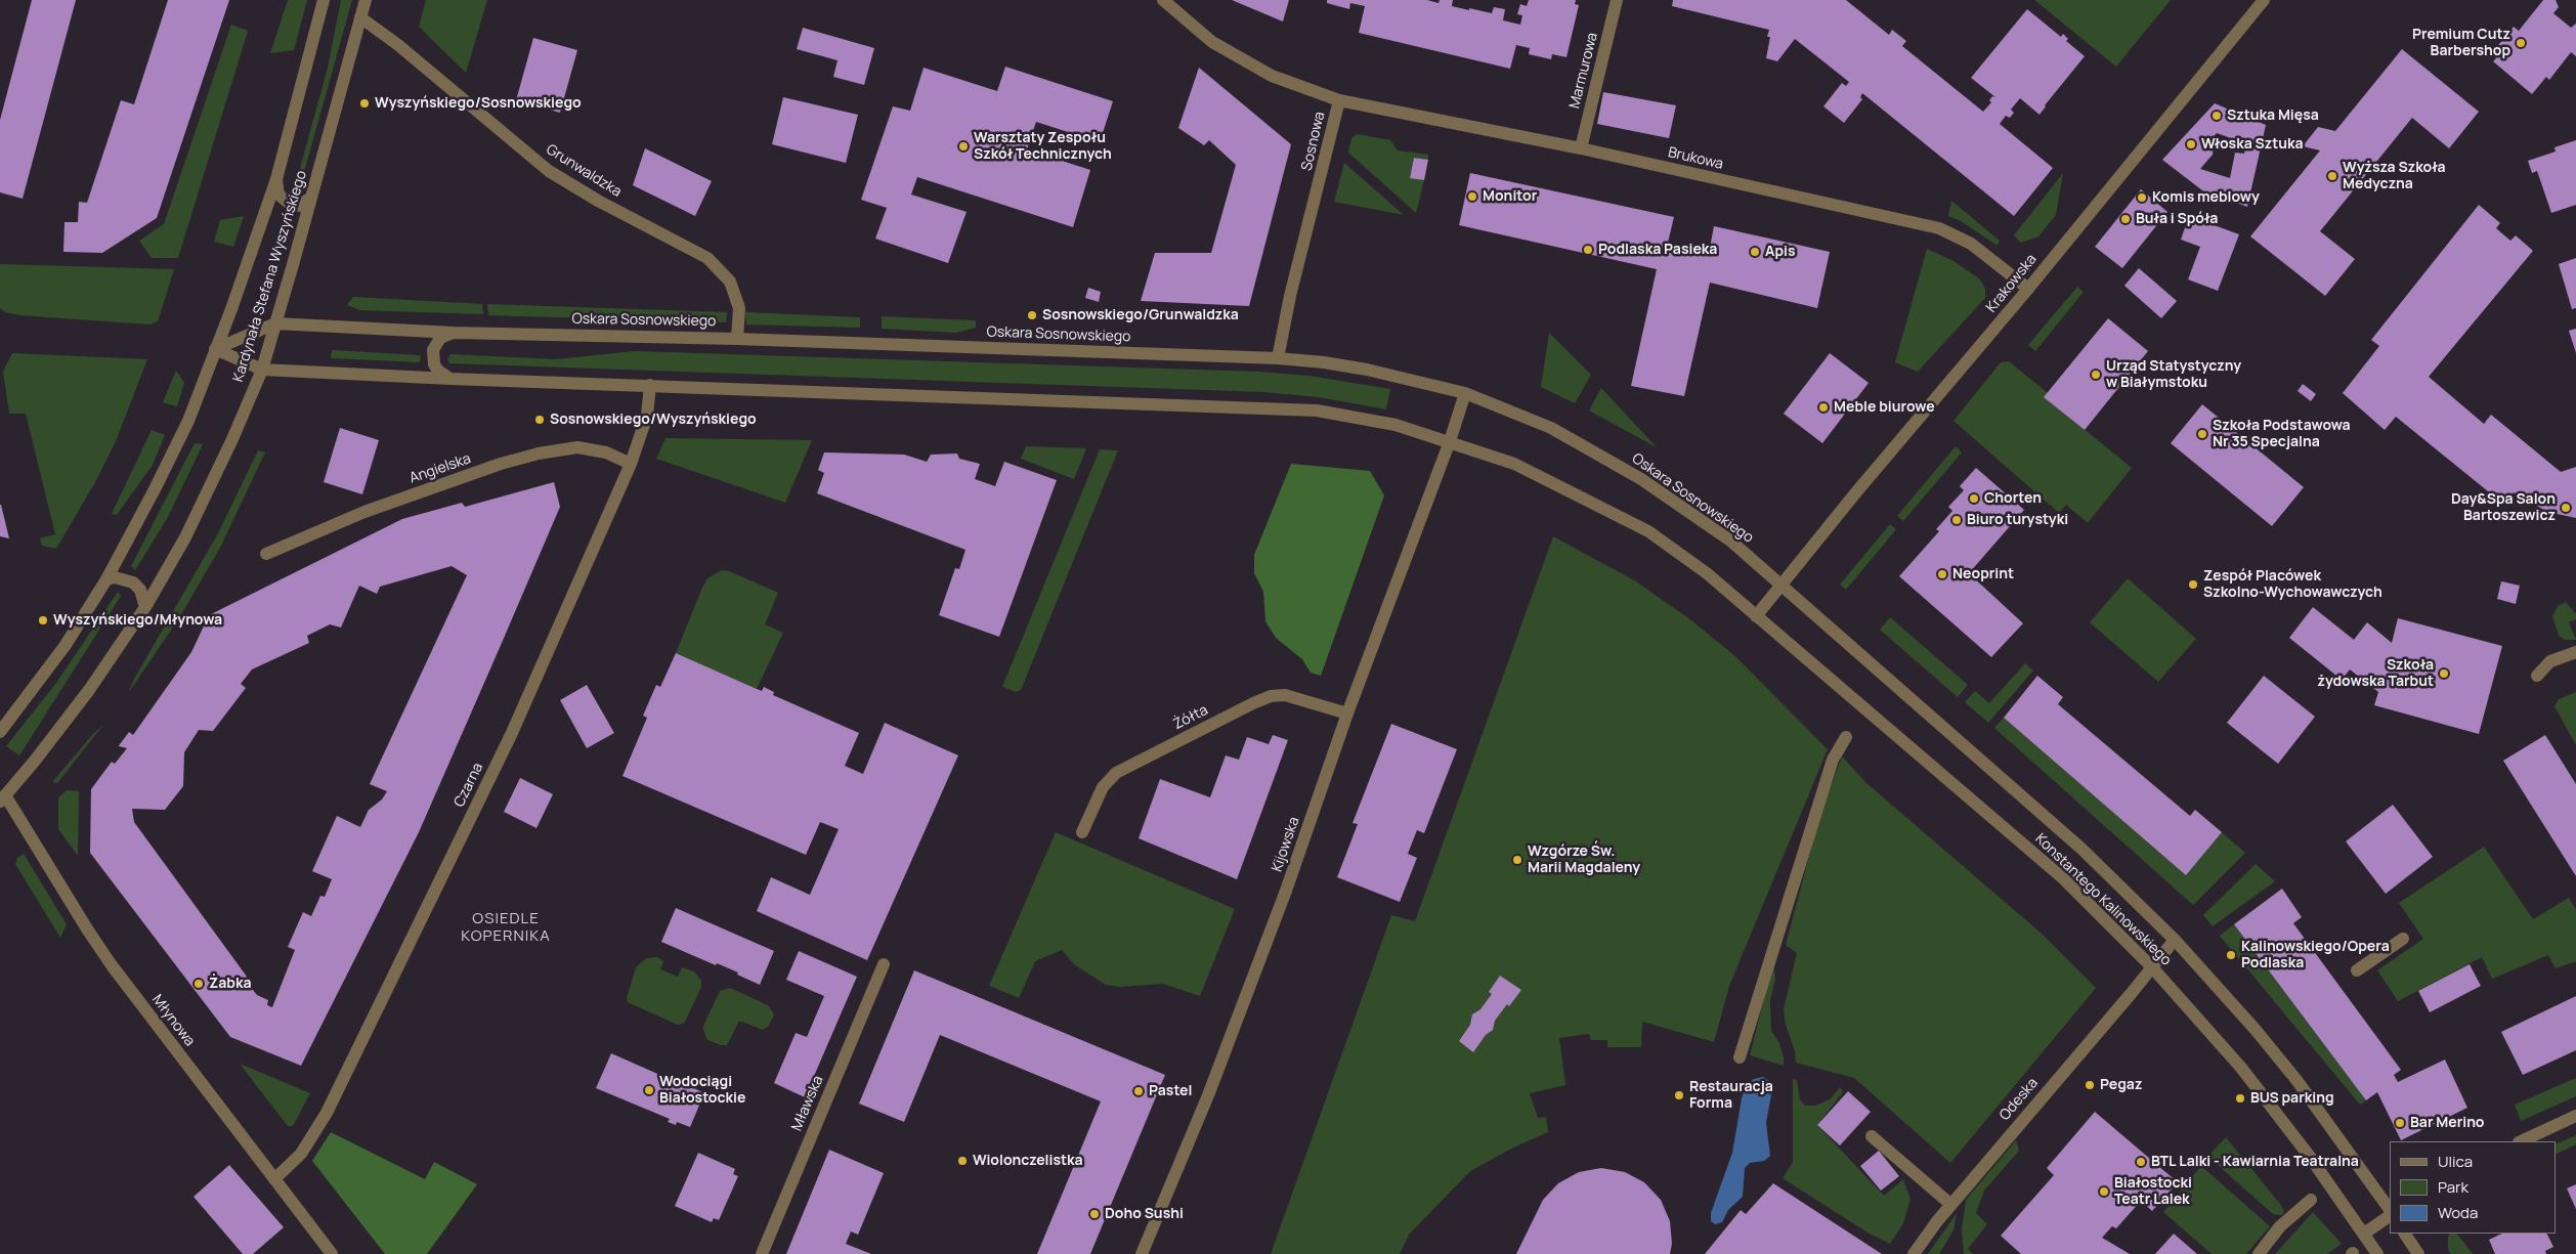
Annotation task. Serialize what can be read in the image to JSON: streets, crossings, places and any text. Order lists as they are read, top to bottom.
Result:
{
  "streets": {
    "street": [
      "Marmurowa",
      "Sosnowa",
      "Brukowa",
      "Grunwaldzka",
      "Kardynała Stefana Wyszyńskiego",
      "Krakowska",
      "Oskara Sosnowskiego",
      "Angielska",
      "Żółta",
      "Czarna",
      "Kijowska",
      "Konstantego Kalinowskiego",
      "Młynowa",
      "Odeska",
      "Mławska"
    ]
  },
  "crossings": [
    ["Marmurowa", "Brukowa"],
    ["Sosnowa", "Brukowa"],
    ["Sosnowa", "Oskara Sosnowskiego"],
    ["Brukowa", "Krakowska"],
    ["Grunwaldzka", "Kardynała Stefana Wyszyńskiego"],
    ["Grunwaldzka", "Oskara Sosnowskiego"],
    ["Kardynała Stefana Wyszyńskiego", "Oskara Sosnowskiego"],
    ["Kardynała Stefana Wyszyńskiego", "Młynowa"],
    ["Krakowska", "Oskara Sosnowskiego"],
    ["Krakowska", "Konstantego Kalinowskiego"],
    ["Oskara Sosnowskiego", "Kijowska"],
    ["Oskara Sosnowskiego", "Konstantego Kalinowskiego"],
    ["Angielska", "Czarna"],
    ["Żółta", "Kijowska"],
    ["Czarna", "Młynowa"],
    ["Konstantego Kalinowskiego", "Odeska"]
  ],
  "districts": ["OSIEDLE KOPERNIKA"],
  "places": [
    "Premium Cutz Barbershop",
    "Wyszyńskiego/Sosnowskiego",
    "Sztuka Mięsa",
    "Włoska Sztuka",
    "Warsztaty Zespołu Szkół Technicznych",
    "Wyższa Szkoła Medyczna",
    "Monitor",
    "Komis meblowy",
    "Buła i Spóła",
    "Podlaska Pasieka",
    "Apis",
    "Sosnowskiego/Grunwaldzka",
    "Urząd Statystyczny w Białymstoku",
    "Meble biurowe",
    "Sosnowskiego/Wyszyńskiego",
    "Szkoła Podstawowa Nr 35 Specjalna",
    "Chorten",
    "Day&Spa Salon Bartoszewicz",
    "Biuro turystyki",
    "Neoprint",
    "Zespół Placówek Szkolno-Wychowawczych",
    "Wyszyńskiego/Młynowa",
    "Szkoła żydowska Tarbut",
    "Wzgórze Św. Marii Magdaleny",
    "Kalinowskiego/Opera Podlaska",
    "Żabka",
    "Pegaz",
    "Wodociągi Białostockie",
    "Pastel",
    "Restauracja Forma",
    "BUS parking",
    "Bar Merino",
    "Wiolonczelistka",
    "BTL Lalki - Kawiarnia Teatralna",
    "Białostocki Teatr Lalek",
    "Doho Sushi"
  ],
  "legend": ["Ulica", "Park", "Woda"]
}
